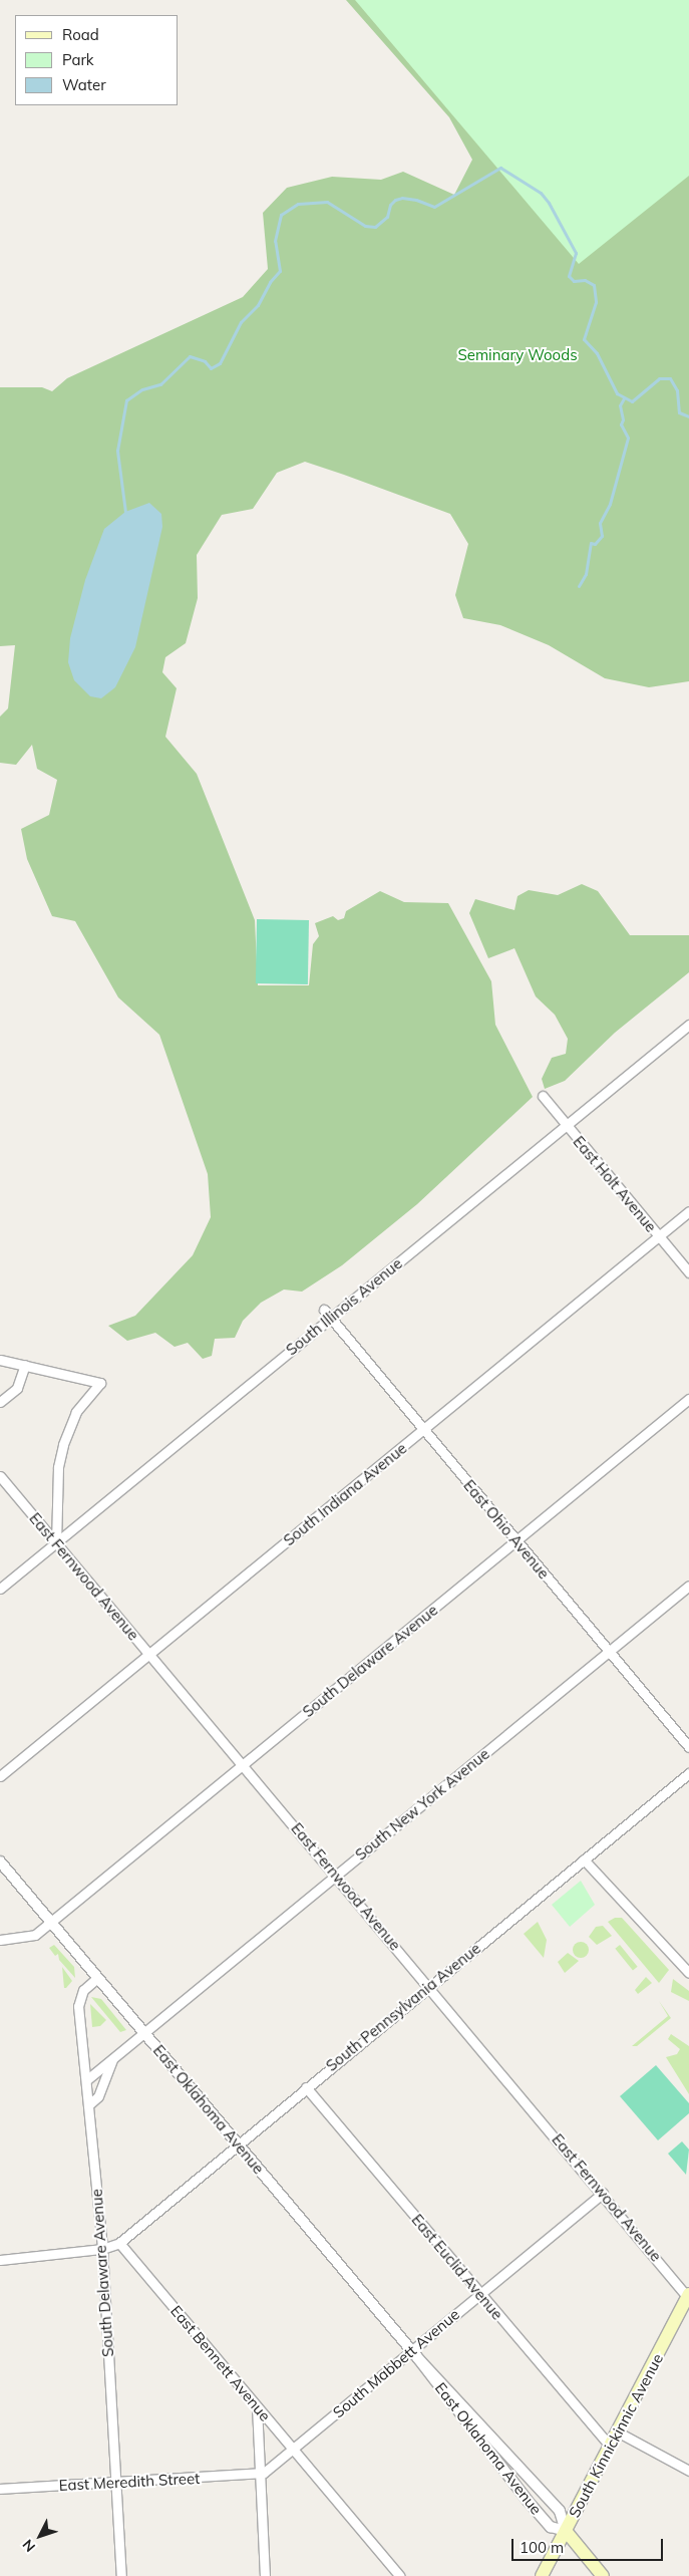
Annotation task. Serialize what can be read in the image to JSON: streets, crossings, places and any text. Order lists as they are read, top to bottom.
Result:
{
  "streets": {
    "main road": ["East Oklahoma Avenue", "South Kinnickinnic Avenue"],
    "street": [
      "East Holt Avenue",
      "South Illinois Avenue",
      "South Indiana Avenue",
      "East Ohio Avenue",
      "East Fernwood Avenue",
      "South Delaware Avenue",
      "South New York Avenue",
      "South Pennsylvania Avenue",
      "East Euclid Avenue",
      "East Bennett Avenue",
      "South Mabbett Avenue",
      "East Meredith Street"
    ]
  },
  "crossings": [
    ["East Holt Avenue", "South Illinois Avenue"],
    ["East Holt Avenue", "South Indiana Avenue"],
    ["South Illinois Avenue", "East Ohio Avenue"],
    ["South Illinois Avenue", "East Fernwood Avenue"],
    ["South Indiana Avenue", "East Ohio Avenue"],
    ["South Indiana Avenue", "East Fernwood Avenue"],
    ["East Ohio Avenue", "South Delaware Avenue"],
    ["East Ohio Avenue", "South New York Avenue"],
    ["East Fernwood Avenue", "South Delaware Avenue"],
    ["East Fernwood Avenue", "South New York Avenue"],
    ["East Fernwood Avenue", "South Pennsylvania Avenue"],
    ["East Fernwood Avenue", "South Mabbett Avenue"],
    ["East Fernwood Avenue", "South Kinnickinnic Avenue"],
    ["South Delaware Avenue", "South New York Avenue"],
    ["South Delaware Avenue", "East Oklahoma Avenue"],
    ["South Delaware Avenue", "East Meredith Street"],
    ["South New York Avenue", "East Oklahoma Avenue"],
    ["South Pennsylvania Avenue", "East Oklahoma Avenue"],
    ["South Pennsylvania Avenue", "East Euclid Avenue"],
    ["South Pennsylvania Avenue", "East Bennett Avenue"],
    ["East Oklahoma Avenue", "South Mabbett Avenue"],
    ["East Oklahoma Avenue", "South Kinnickinnic Avenue"],
    ["East Euclid Avenue", "South Mabbett Avenue"],
    ["East Euclid Avenue", "South Kinnickinnic Avenue"],
    ["East Bennett Avenue", "South Mabbett Avenue"],
    ["South Mabbett Avenue", "East Meredith Street"]
  ],
  "parks": ["Seminary Woods"],
  "legend": ["Road", "Park", "Water"],
  "scale_bar": "100 m",
  "north": "bottom left"
}
